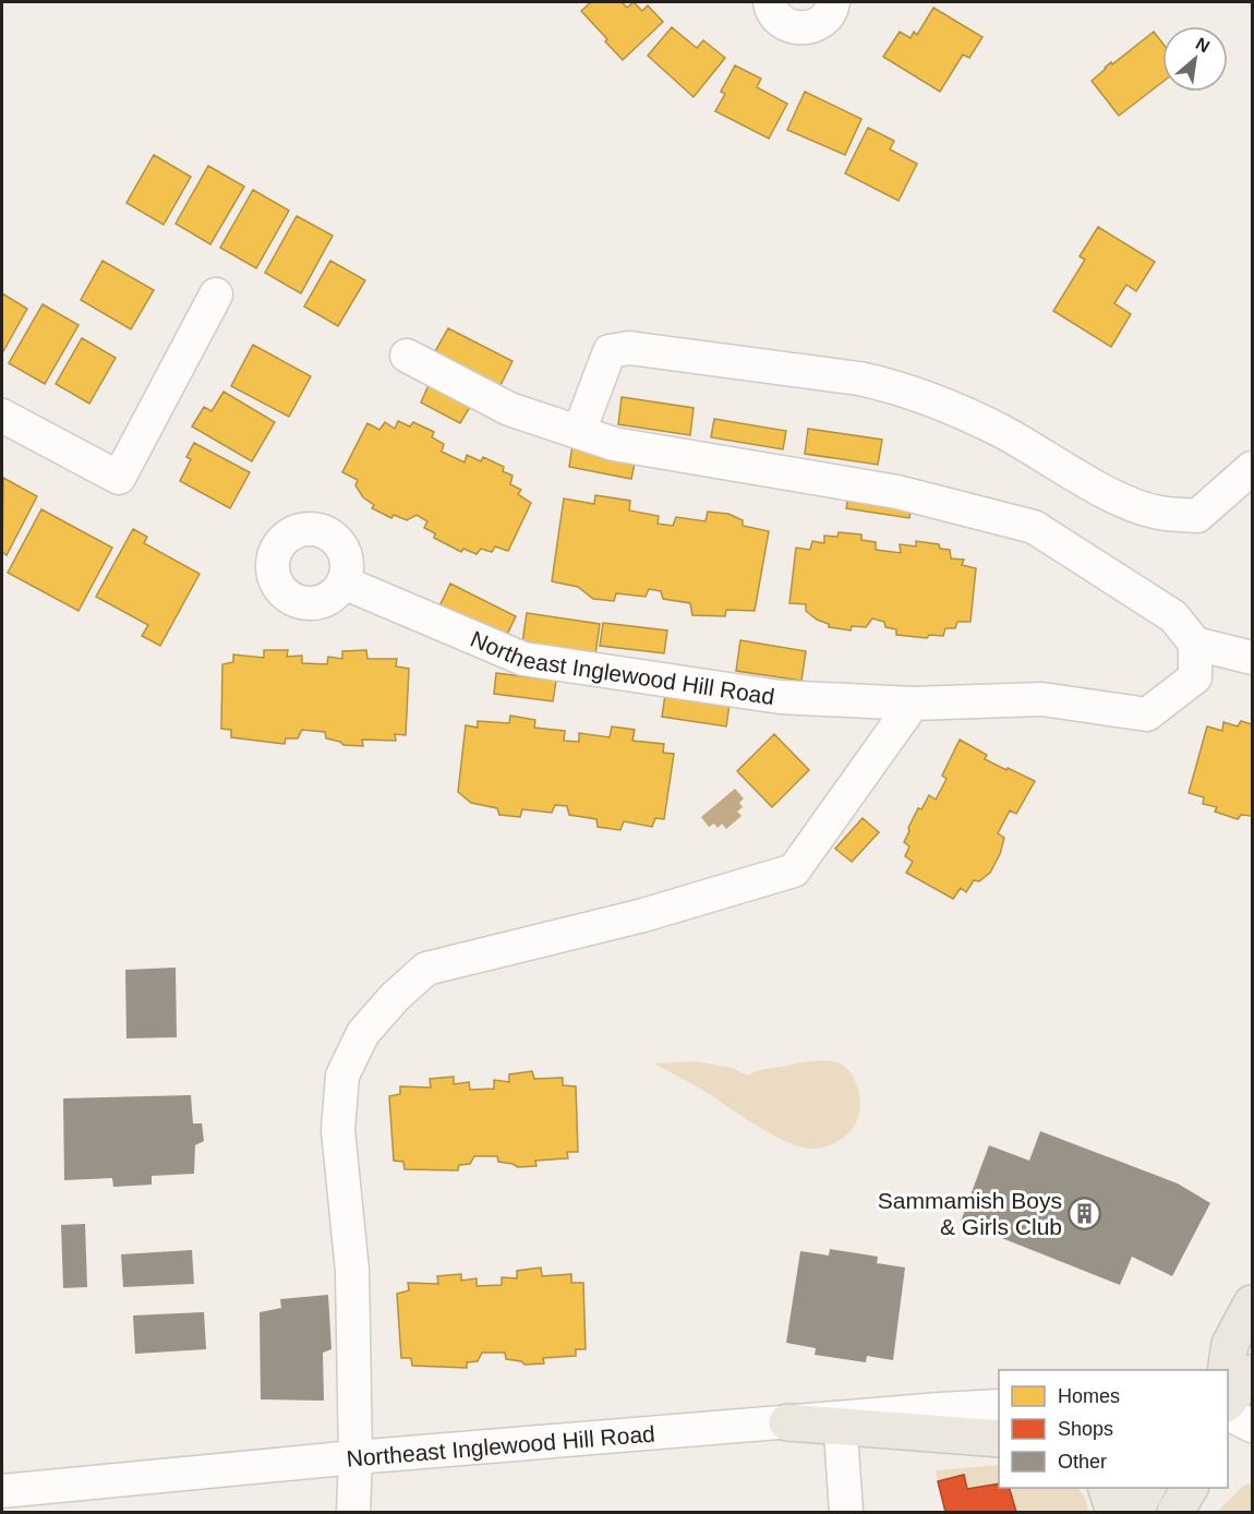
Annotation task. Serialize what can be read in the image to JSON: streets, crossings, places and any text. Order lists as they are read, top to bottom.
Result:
{
  "streets": {
    "street": ["Northeast Inglewood Hill Road"]
  },
  "places": {
    "building": ["Sammamish Boys & Girls Club"]
  },
  "legend": ["Homes", "Shops", "Other"],
  "north": "top right"
}
